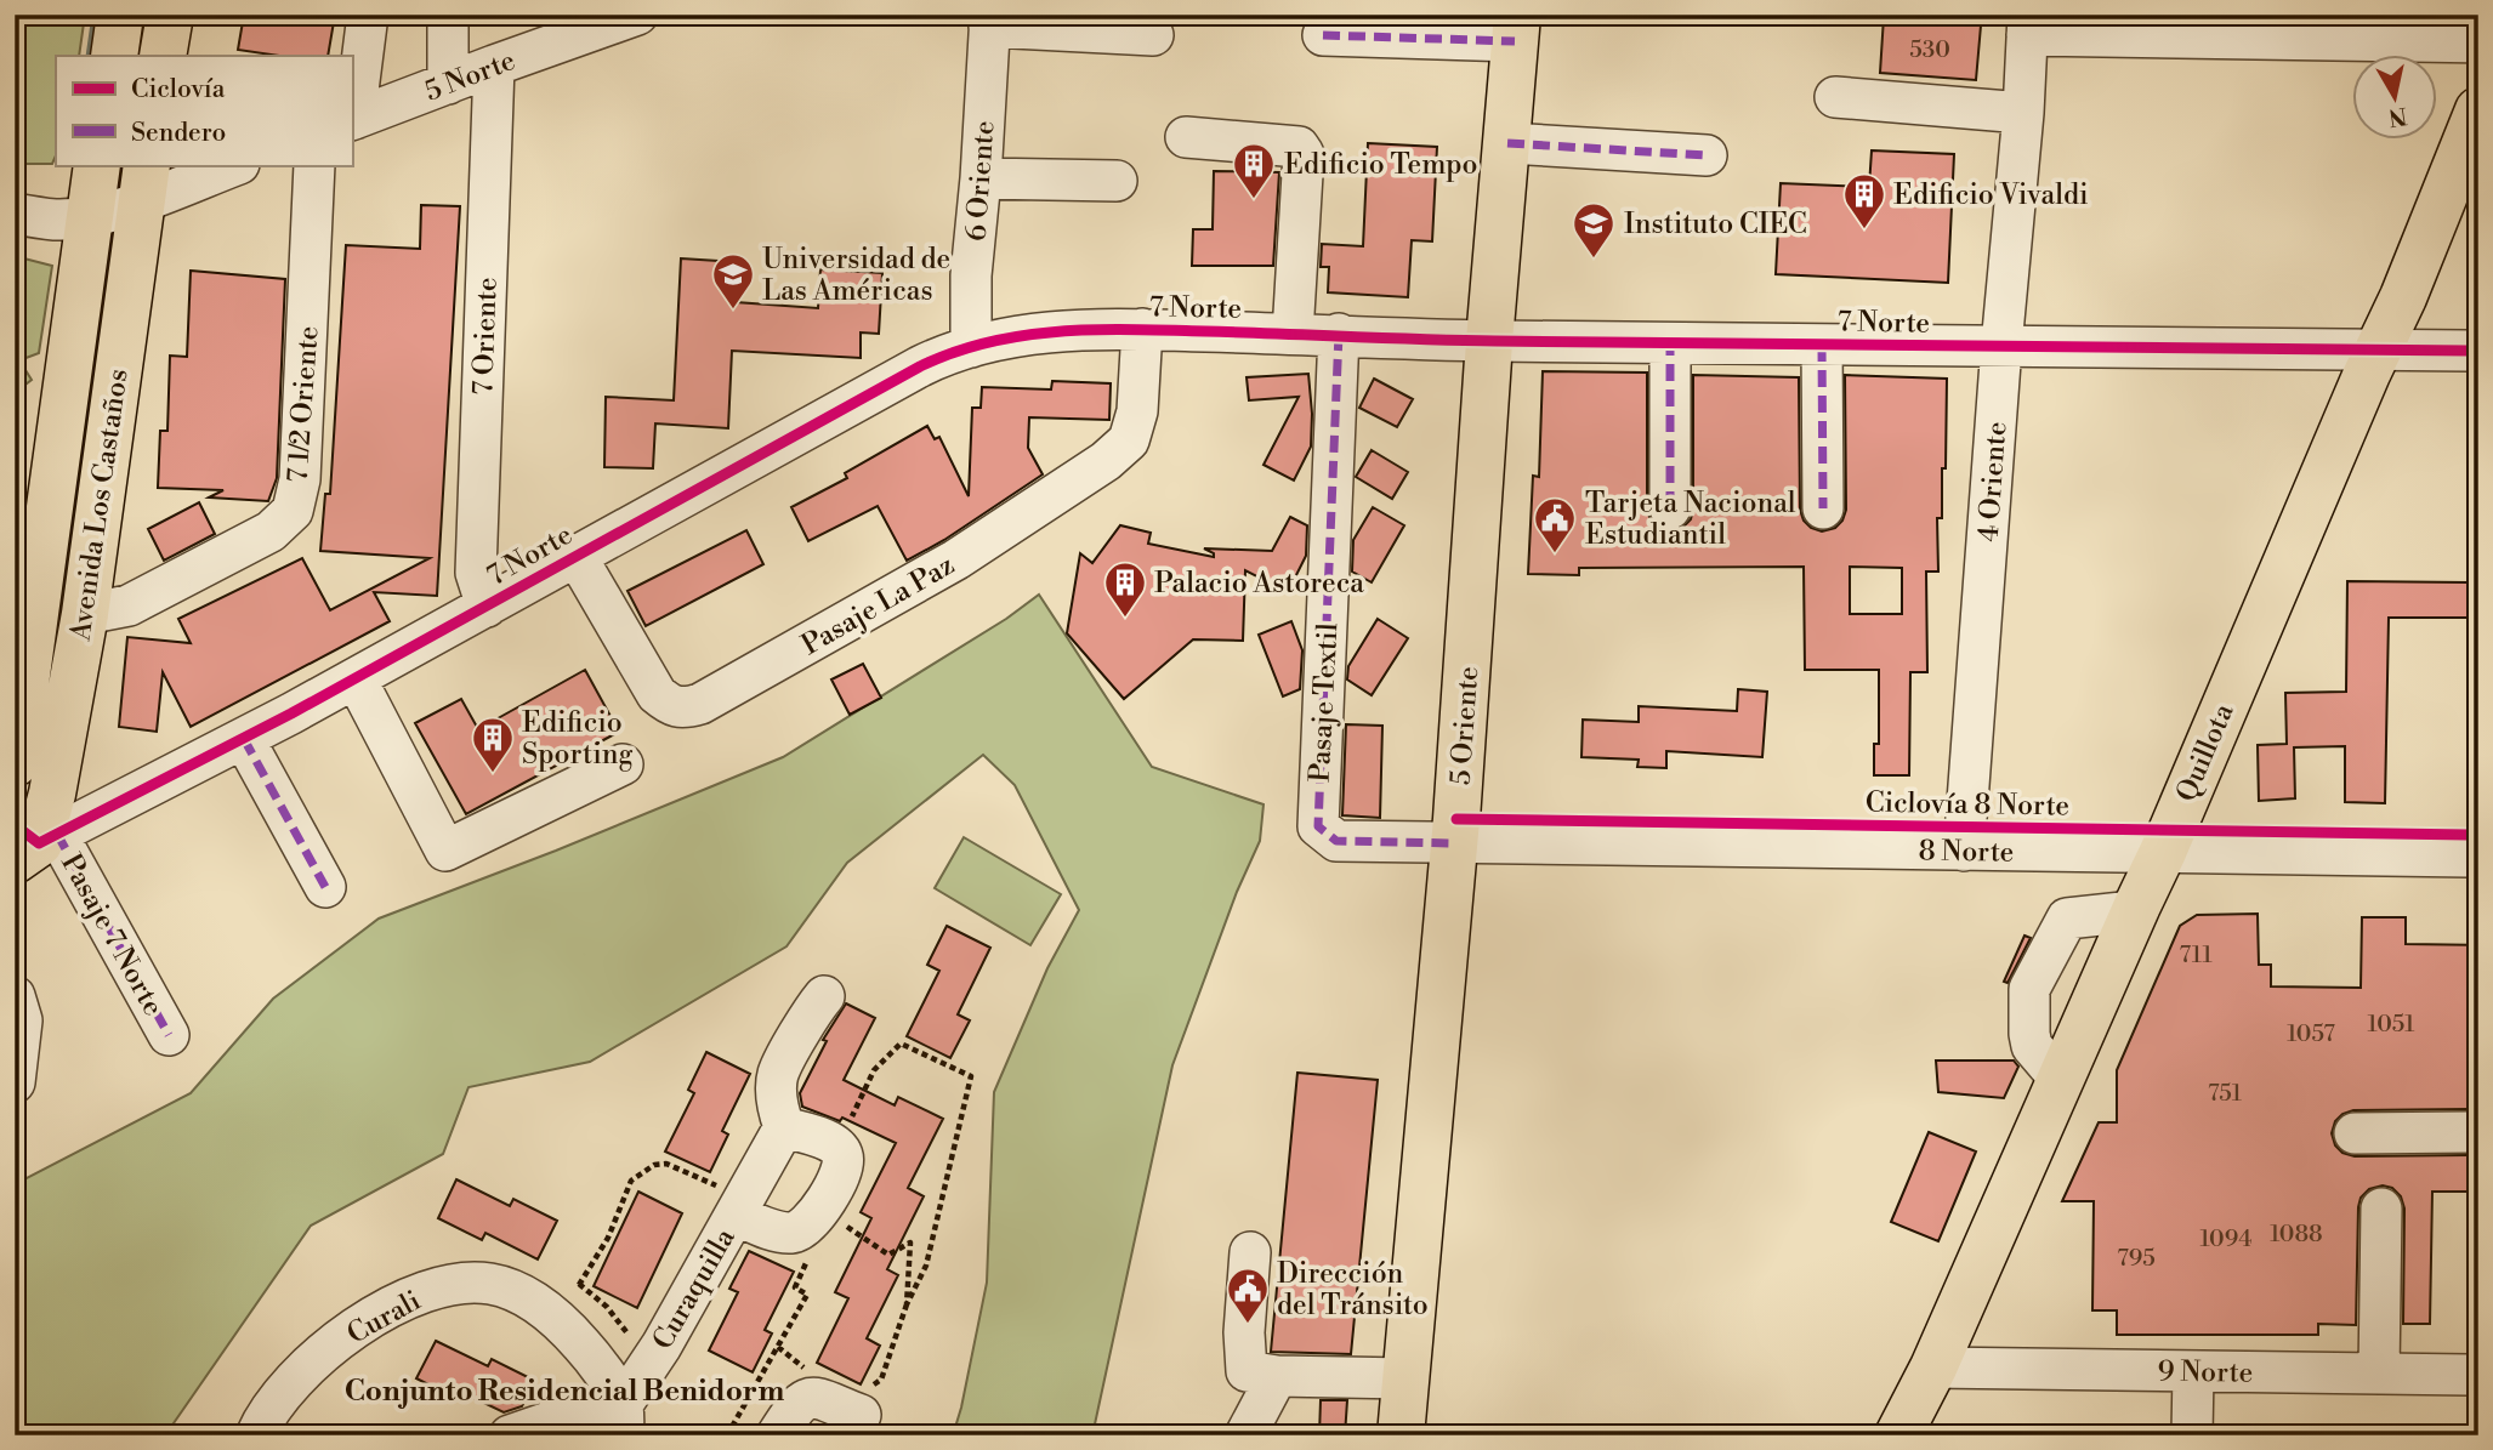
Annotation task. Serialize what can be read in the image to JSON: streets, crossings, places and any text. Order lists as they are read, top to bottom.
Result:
{
  "streets": {
    "main road": ["Avenida Los Castaños", "5 Oriente", "Quillota"],
    "street": [
      "5 Norte",
      "6 Oriente",
      "7 Norte",
      "7 Oriente",
      "7 1/2 Oriente",
      "4 Oriente",
      "Pasaje La Paz",
      "Pasaje Textil",
      "8 Norte",
      "Pasaje 7 Norte",
      "Curaquilla",
      "Curali",
      "9 Norte"
    ],
    "cycle path": ["Ciclovía 8 Norte"]
  },
  "crossings": [
    ["5 Norte", "7 Oriente"],
    ["6 Oriente", "7 Norte"],
    ["7 Norte", "7 Oriente"],
    ["7 Norte", "4 Oriente"],
    ["7 Norte", "Avenida Los Castaños"],
    ["7 Norte", "Pasaje La Paz"],
    ["7 Norte", "Pasaje Textil"],
    ["7 Norte", "5 Oriente"],
    ["7 Norte", "Quillota"],
    ["7 Norte", "Pasaje 7 Norte"],
    ["7 1/2 Oriente", "Avenida Los Castaños"],
    ["4 Oriente", "8 Norte"],
    ["Avenida Los Castaños", "Pasaje 7 Norte"],
    ["Pasaje Textil", "5 Oriente"],
    ["Pasaje Textil", "8 Norte"],
    ["5 Oriente", "8 Norte"],
    ["Quillota", "8 Norte"],
    ["Quillota", "9 Norte"],
    ["Curaquilla", "Curali"]
  ],
  "districts": ["Conjunto Residencial Benidorm"],
  "places": {
    "building": [
      "Edificio Tempo",
      "Edificio Vivaldi",
      "Palacio Astoreca",
      "Edificio Sporting"
    ],
    "school or university": ["Instituto CIEC", "Universidad de Las Américas"],
    "public building": ["Tarjeta Nacional Estudiantil", "Dirección del Tránsito"]
  },
  "house_numbers": [
    "530",
    "711",
    "1051",
    "1057",
    "751",
    "1088",
    "1094",
    "795"
  ],
  "legend": ["Ciclovía", "Sendero"],
  "north": "bottom"
}
